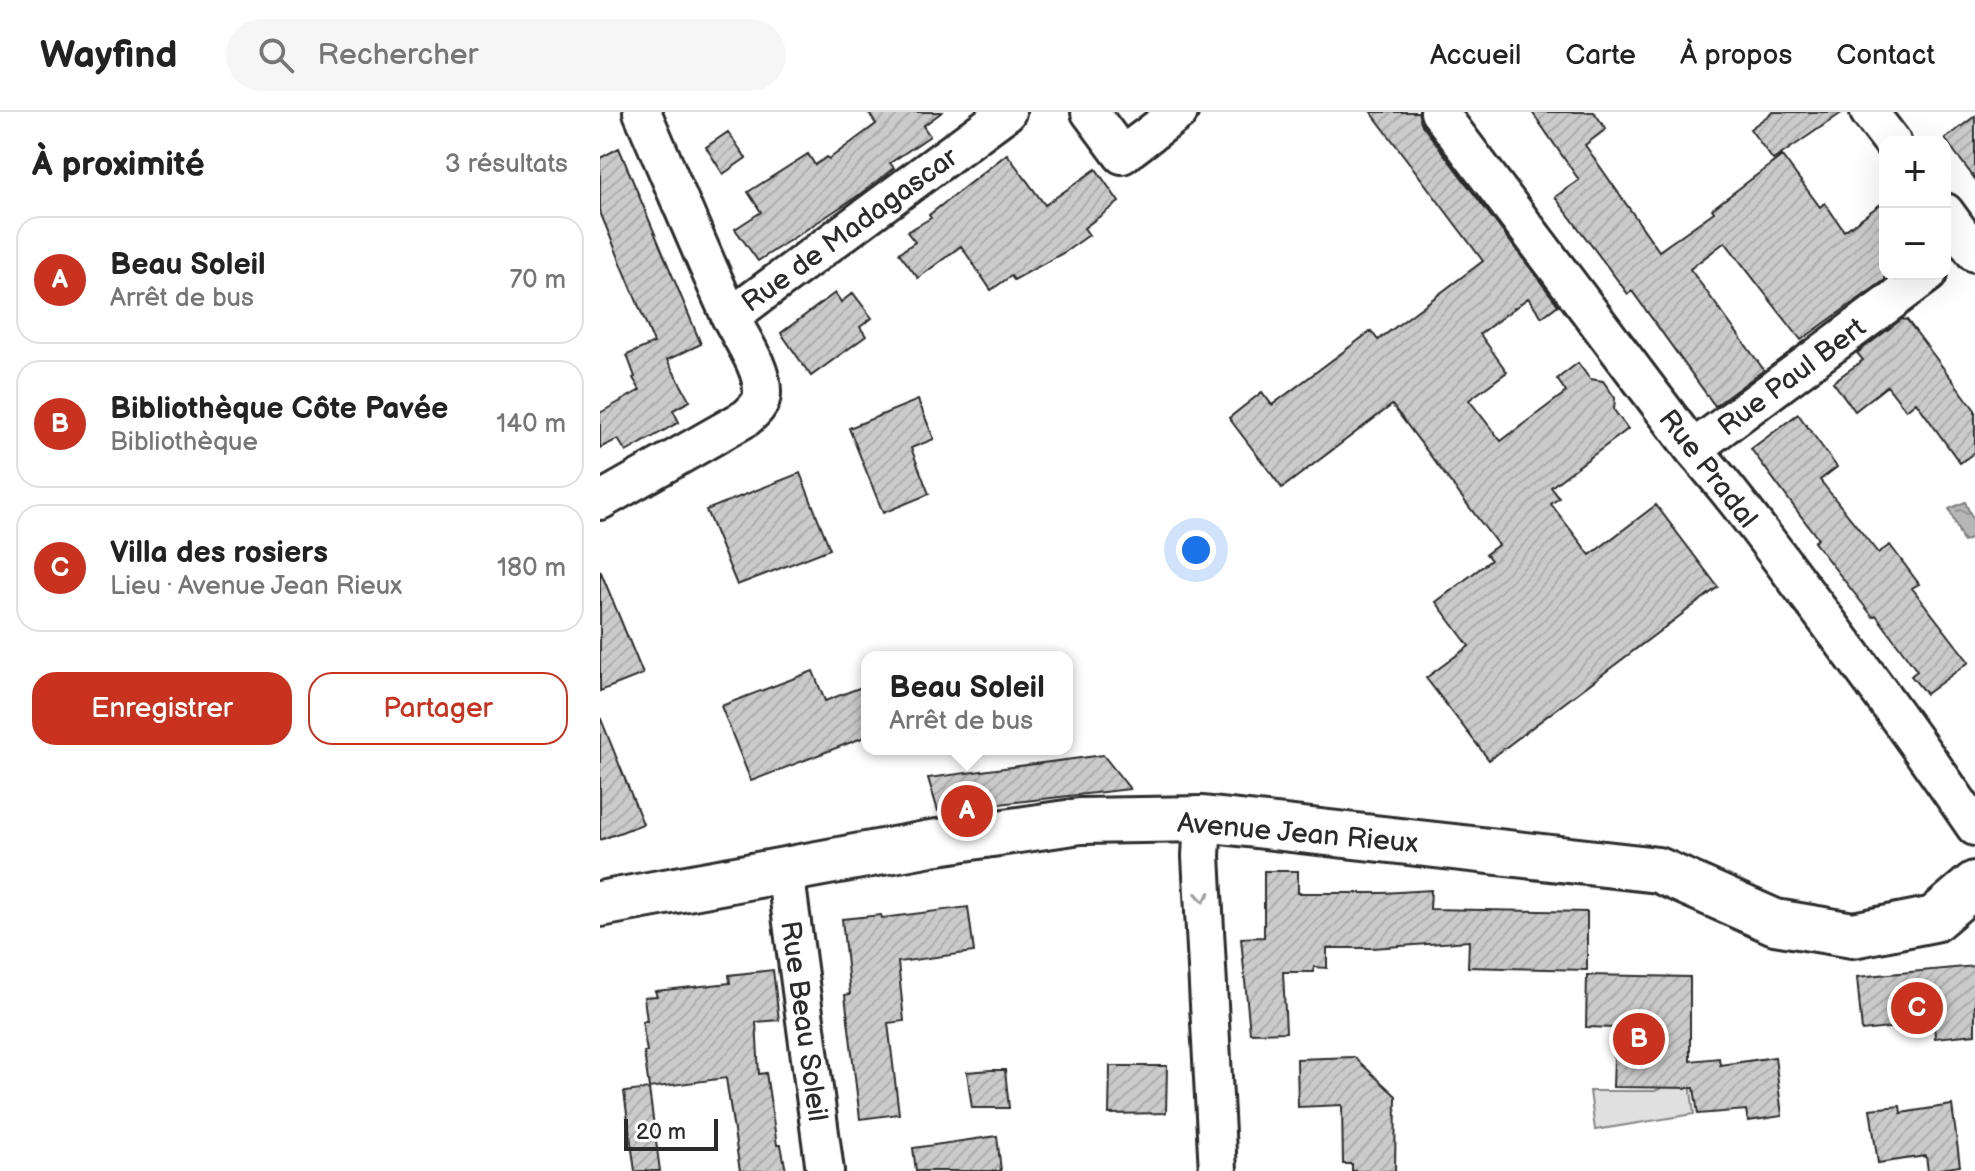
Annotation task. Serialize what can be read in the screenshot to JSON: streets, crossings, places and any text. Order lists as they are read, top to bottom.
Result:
{
  "streets": {
    "main road": ["Avenue Jean Rieux"],
    "street": [
      "Rue de Madagascar",
      "Rue Paul Bert",
      "Rue Pradal",
      "Rue Beau Soleil"
    ]
  },
  "crossings": [
    ["Rue Paul Bert", "Rue Pradal"],
    ["Avenue Jean Rieux", "Rue Beau Soleil"]
  ],
  "scale_bar": "20 m",
  "page": {
    "header": "Wayfind",
    "search": "Rechercher",
    "nav": [
      "Accueil",
      "Carte",
      "À propos",
      "Contact"
    ],
    "heading": ["À proximité", "3 résultats"],
    "map_buttons": ["+", "−"],
    "list": [
      {
        "mark": "A",
        "name": "Beau Soleil",
        "note": "Arrêt de bus",
        "value": "70 m"
      },
      {
        "mark": "B",
        "name": "Bibliothèque Côte Pavée",
        "note": "Bibliothèque",
        "value": "140 m"
      },
      {
        "mark": "C",
        "name": "Villa des rosiers",
        "note": "Lieu · Avenue Jean Rieux",
        "value": "180 m"
      }
    ],
    "buttons": ["Enregistrer", "Partager"],
    "popup": ["Beau Soleil", "Arrêt de bus"],
    "pins": ["A", "C", "B"],
    "scale": "20 m"
  }
}
